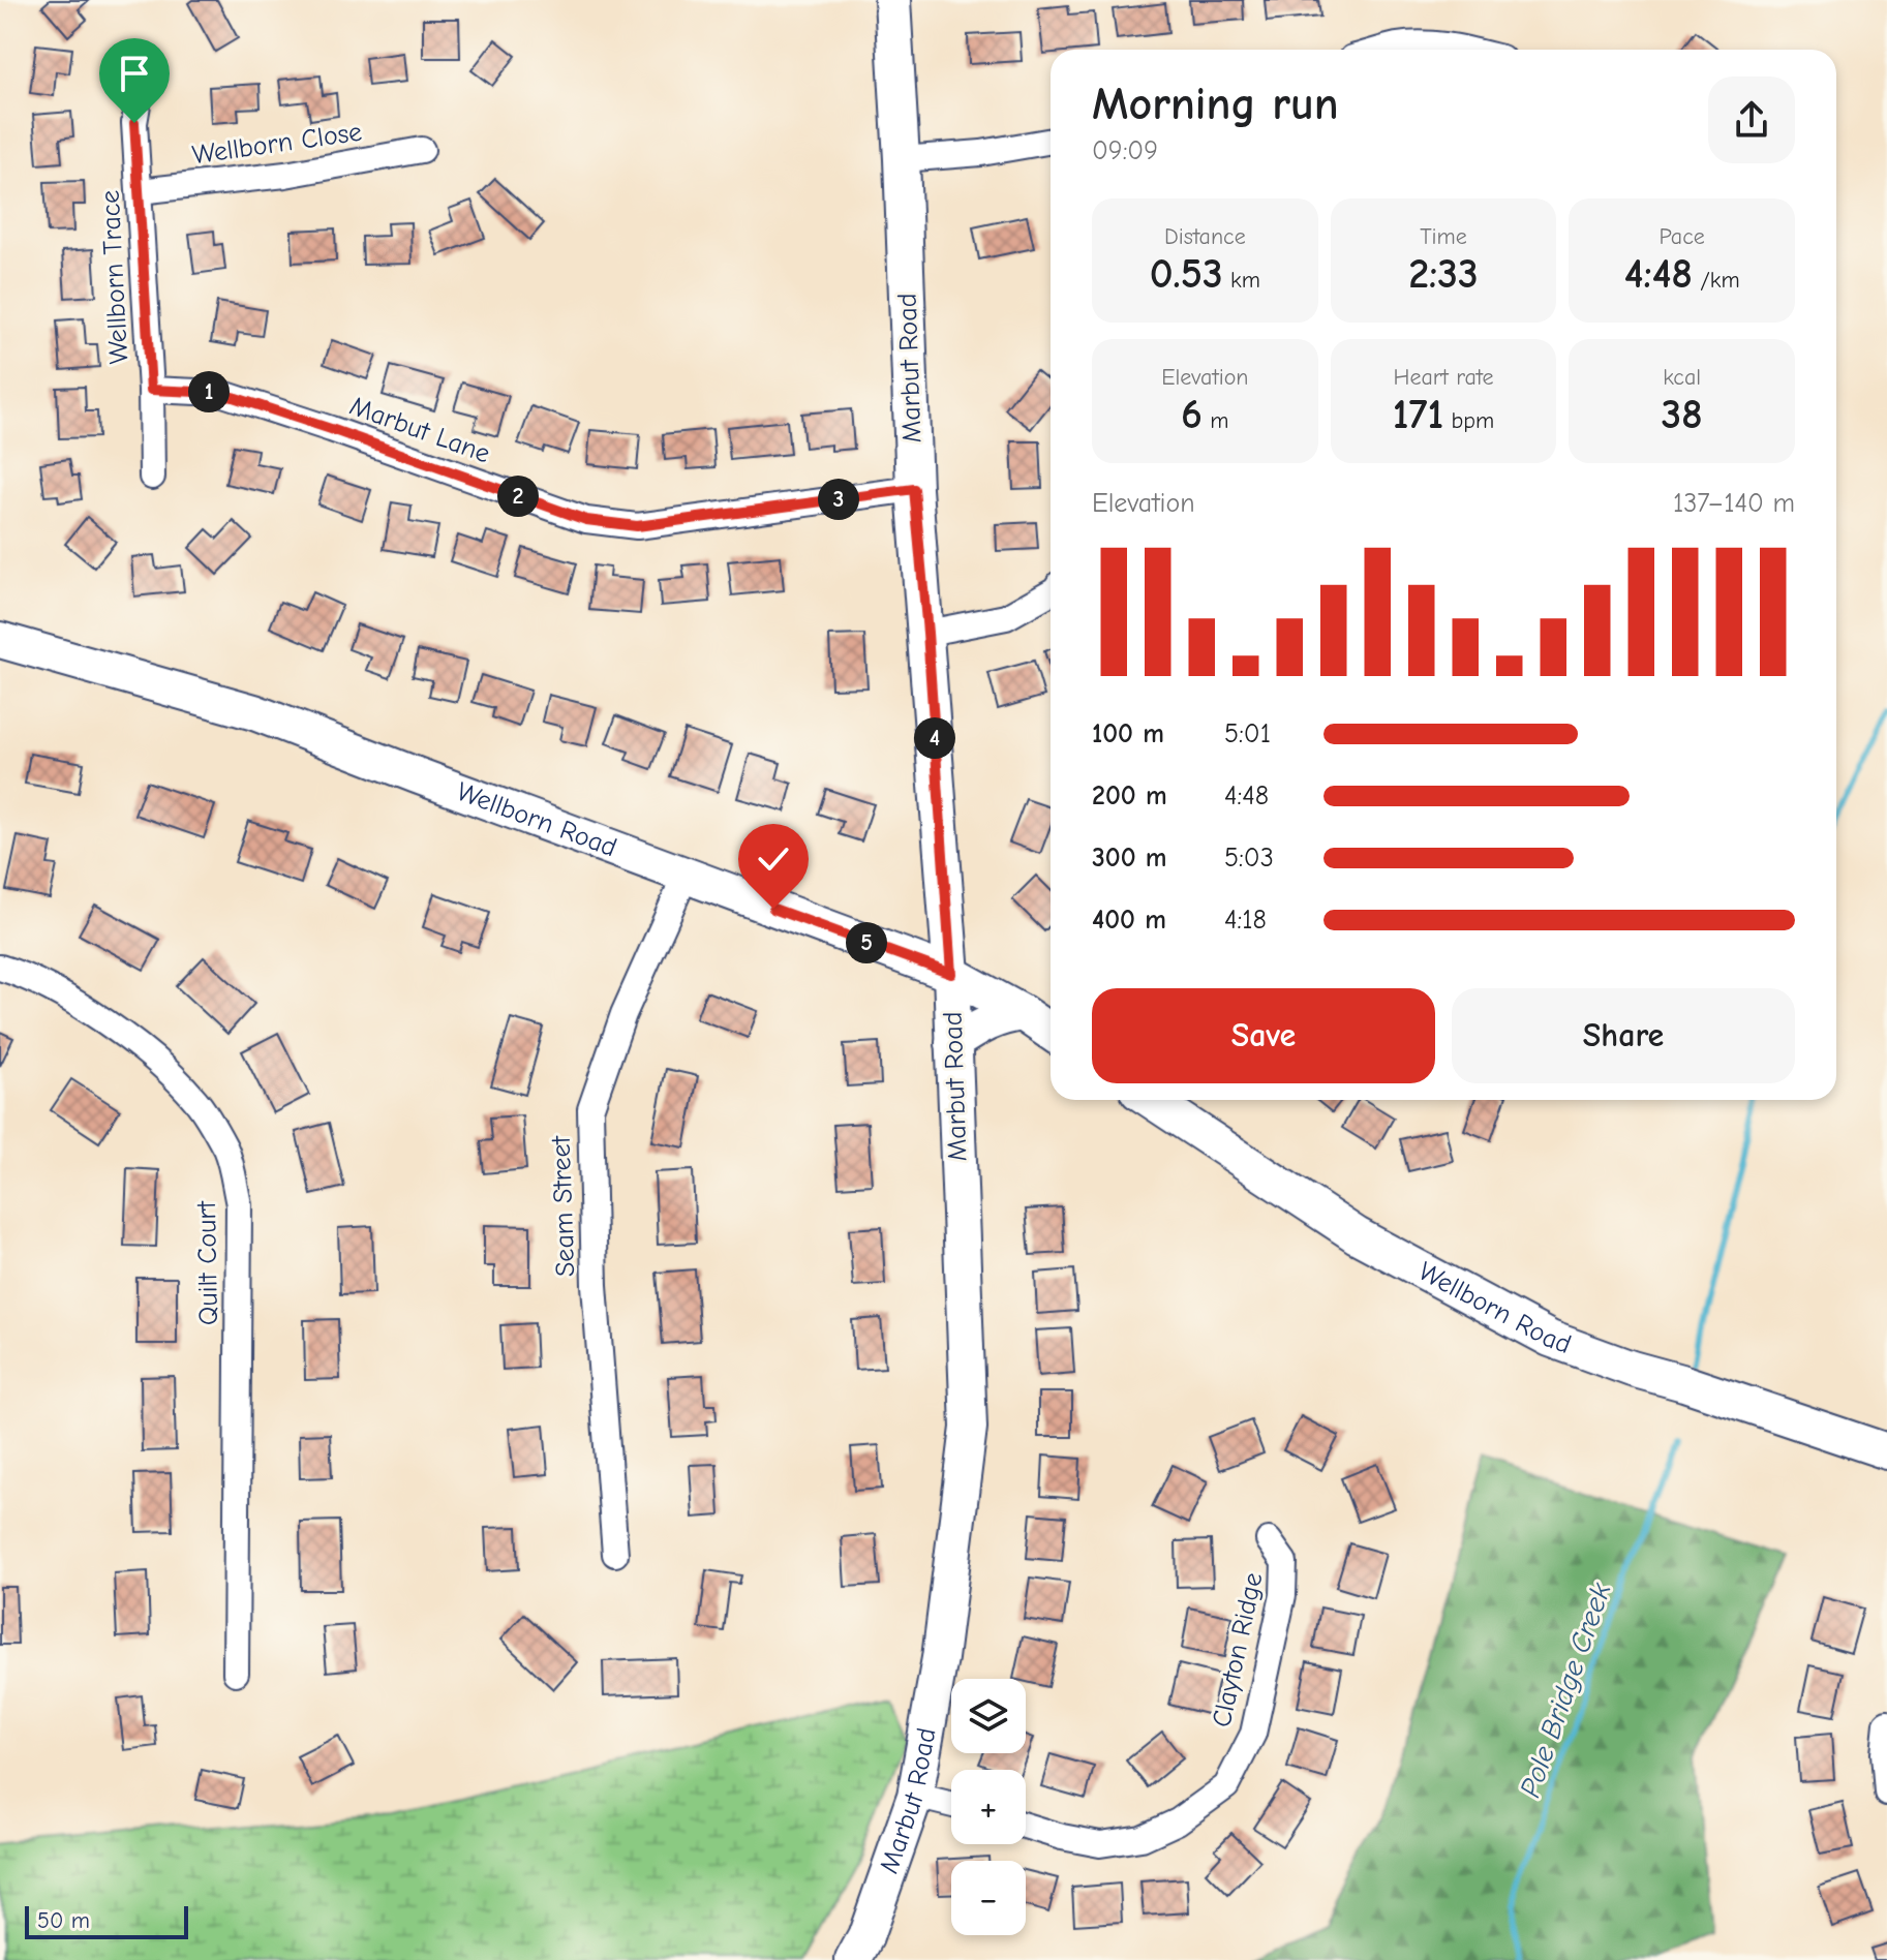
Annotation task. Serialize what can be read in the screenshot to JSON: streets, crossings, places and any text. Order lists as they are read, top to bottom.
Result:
{
  "streets": {
    "street": [
      "Wellborn Close",
      "Wellborn Trace",
      "Marbut Road",
      "Marbut Lane",
      "Wellborn Road",
      "Seam Street",
      "Quilt Court",
      "Clayton Ridge"
    ]
  },
  "crossings": [
    ["Wellborn Close", "Wellborn Trace"],
    ["Wellborn Trace", "Marbut Lane"],
    ["Marbut Road", "Marbut Lane"],
    ["Marbut Road", "Wellborn Road"],
    ["Wellborn Road", "Seam Street"]
  ],
  "water": ["Pole Bridge Creek"],
  "scale_bar": "50 m",
  "page": {
    "heading": ["Morning run", "09:09"],
    "stats": [
      ["Distance", "0.53 km"],
      ["Time", "2:33"],
      ["Pace", "4:48 /km"],
      ["Elevation", "6 m"],
      ["Heart rate", "171 bpm"],
      ["kcal", "38"]
    ],
    "pins": [
      "1",
      "2",
      "3",
      "4",
      "5"
    ],
    "chart": ["Elevation", "137–140 m"],
    "list": [
      {
        "name": "100 m",
        "note": "5:01"
      },
      {
        "name": "200 m",
        "note": "4:48"
      },
      {
        "name": "300 m",
        "note": "5:03"
      },
      {
        "name": "400 m",
        "note": "4:18"
      }
    ],
    "buttons": ["Save", "Share"],
    "map_buttons": ["+", "−"],
    "scale": "50 m"
  }
}
